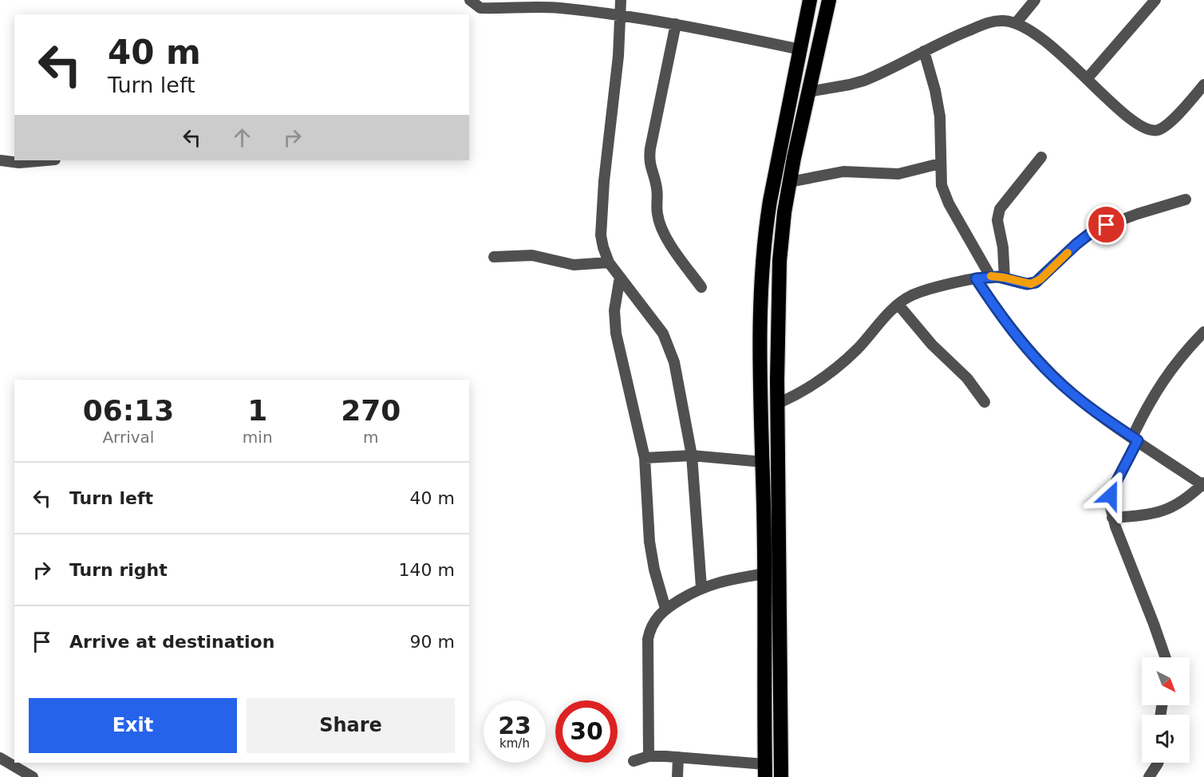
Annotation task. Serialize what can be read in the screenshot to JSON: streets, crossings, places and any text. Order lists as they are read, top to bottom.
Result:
{
  "north": "bottom right",
  "page": {
    "turn": ["40 m", "Turn left"],
    "eta": [
      "06:13",
      "Arrival",
      "1",
      "min",
      "270",
      "m"
    ],
    "list": [
      {
        "name": "Turn left",
        "value": "40 m"
      },
      {
        "name": "Turn right",
        "value": "140 m"
      },
      {
        "name": "Arrive at destination",
        "value": "90 m"
      }
    ],
    "buttons": ["Exit", "Share"],
    "speed": "23 km/h",
    "limit": "30"
  }
}
